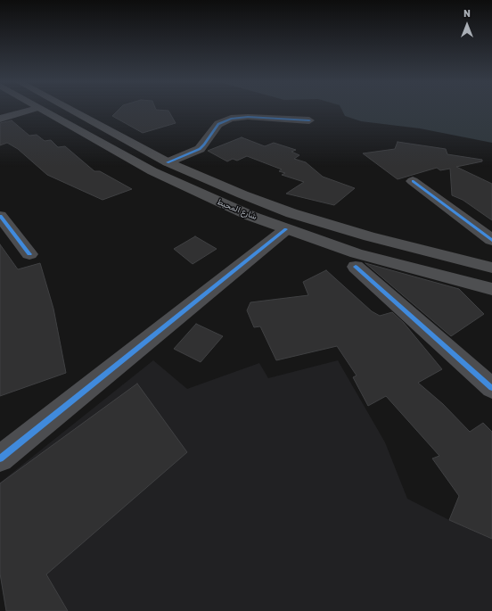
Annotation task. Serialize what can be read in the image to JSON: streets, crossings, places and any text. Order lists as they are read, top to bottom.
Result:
{
  "streets": {
    "main road": ["شارع المحيط"]
  },
  "north": "top"
}
